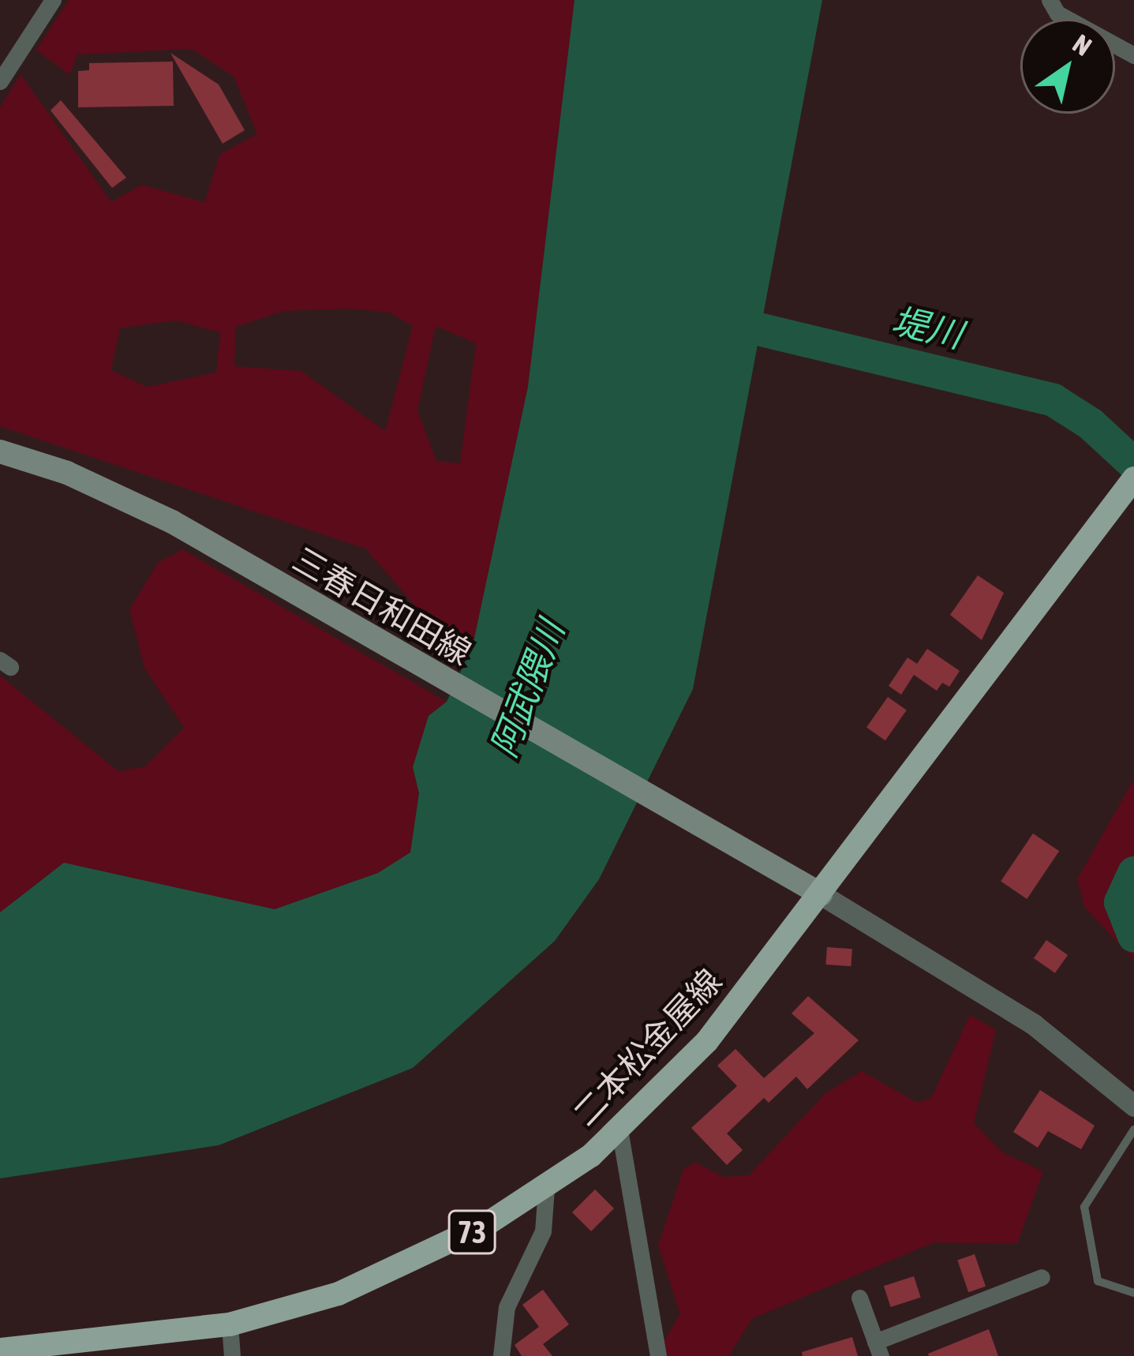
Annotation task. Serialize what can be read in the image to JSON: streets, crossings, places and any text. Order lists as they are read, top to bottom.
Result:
{
  "streets": {
    "main road": ["三春日和田線", "二本松金屋線", "73"]
  },
  "crossings": [
    ["三春日和田線", "二本松金屋線"]
  ],
  "water": ["堤川", "阿武隈川"],
  "north": "top right"
}
